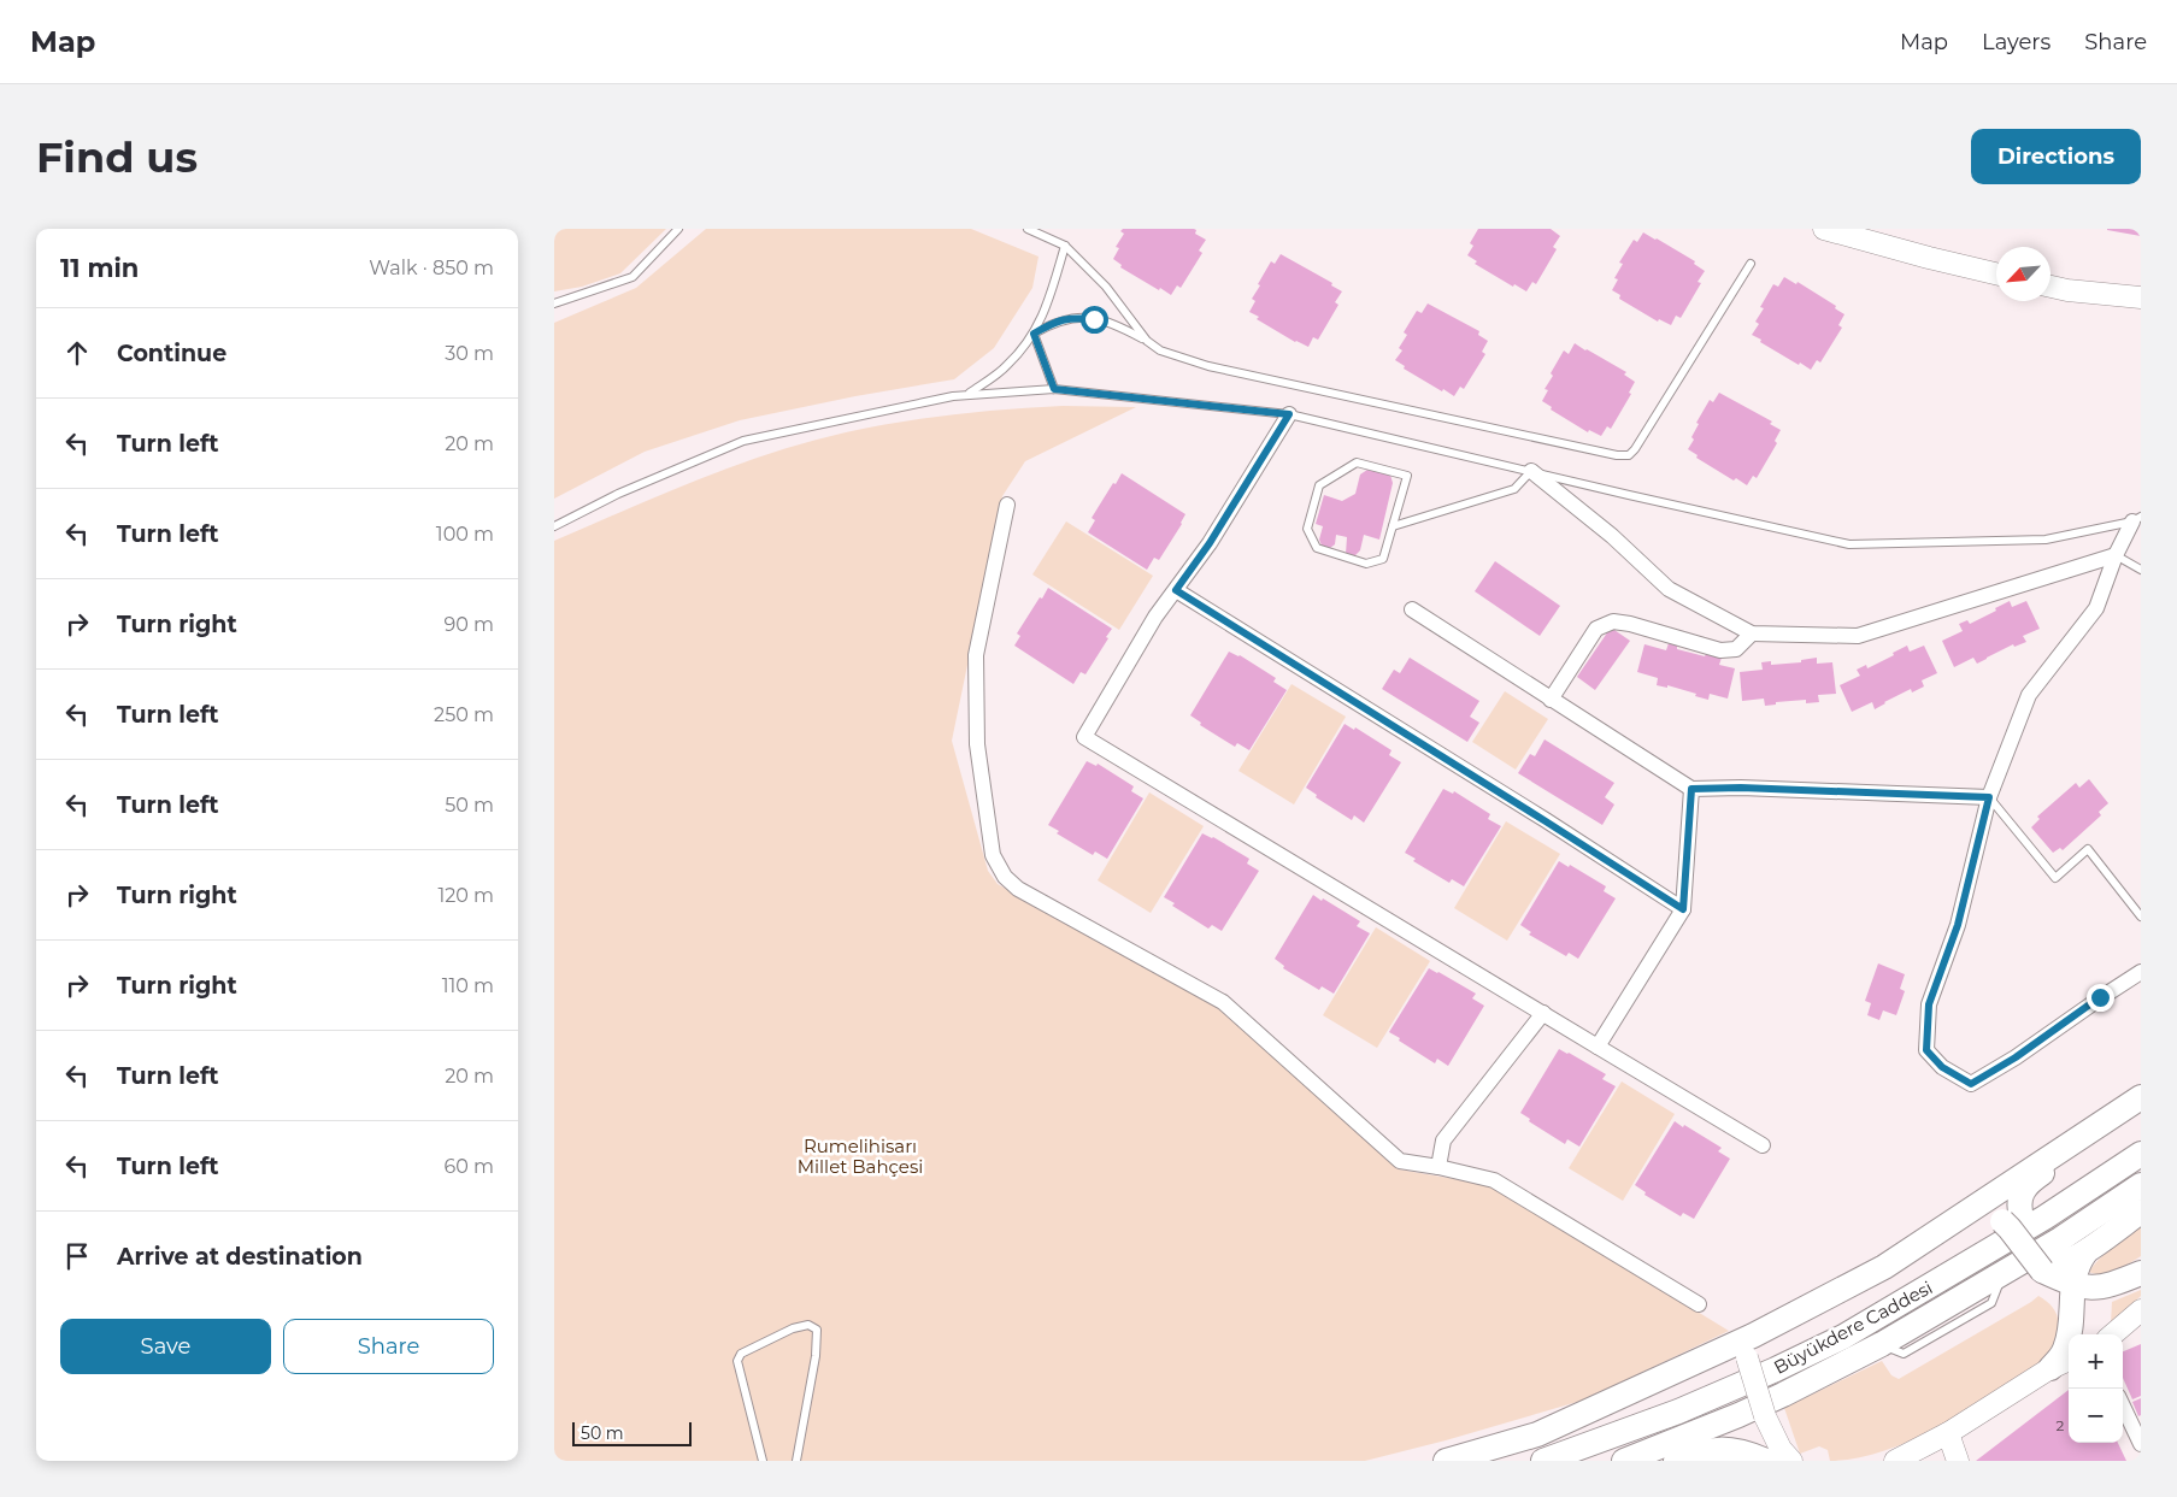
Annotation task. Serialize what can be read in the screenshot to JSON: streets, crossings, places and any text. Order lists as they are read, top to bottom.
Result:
{
  "streets": {
    "main road": ["Büyükdere Caddesi"]
  },
  "parks": ["Rumelihisarı Millet Bahçesi"],
  "house_numbers": ["2"],
  "scale_bar": "50 m",
  "north": "bottom left",
  "page": {
    "header": "Map",
    "nav": ["Map", "Layers", "Share"],
    "buttons": [
      "Directions",
      ["Save", "Share"]
    ],
    "title": "Find us",
    "heading": ["11 min", "Walk · 850 m"],
    "list": [
      ["Continue", "30 m"],
      ["Turn left", "20 m"],
      ["Turn left", "100 m"],
      ["Turn right", "90 m"],
      ["Turn left", "250 m"],
      ["Turn left", "50 m"],
      ["Turn right", "120 m"],
      ["Turn right", "110 m"],
      ["Turn left", "20 m"],
      ["Turn left", "60 m"],
      "Arrive at destination"
    ],
    "map_buttons": ["+", "−"],
    "scale": "50 m"
  }
}
